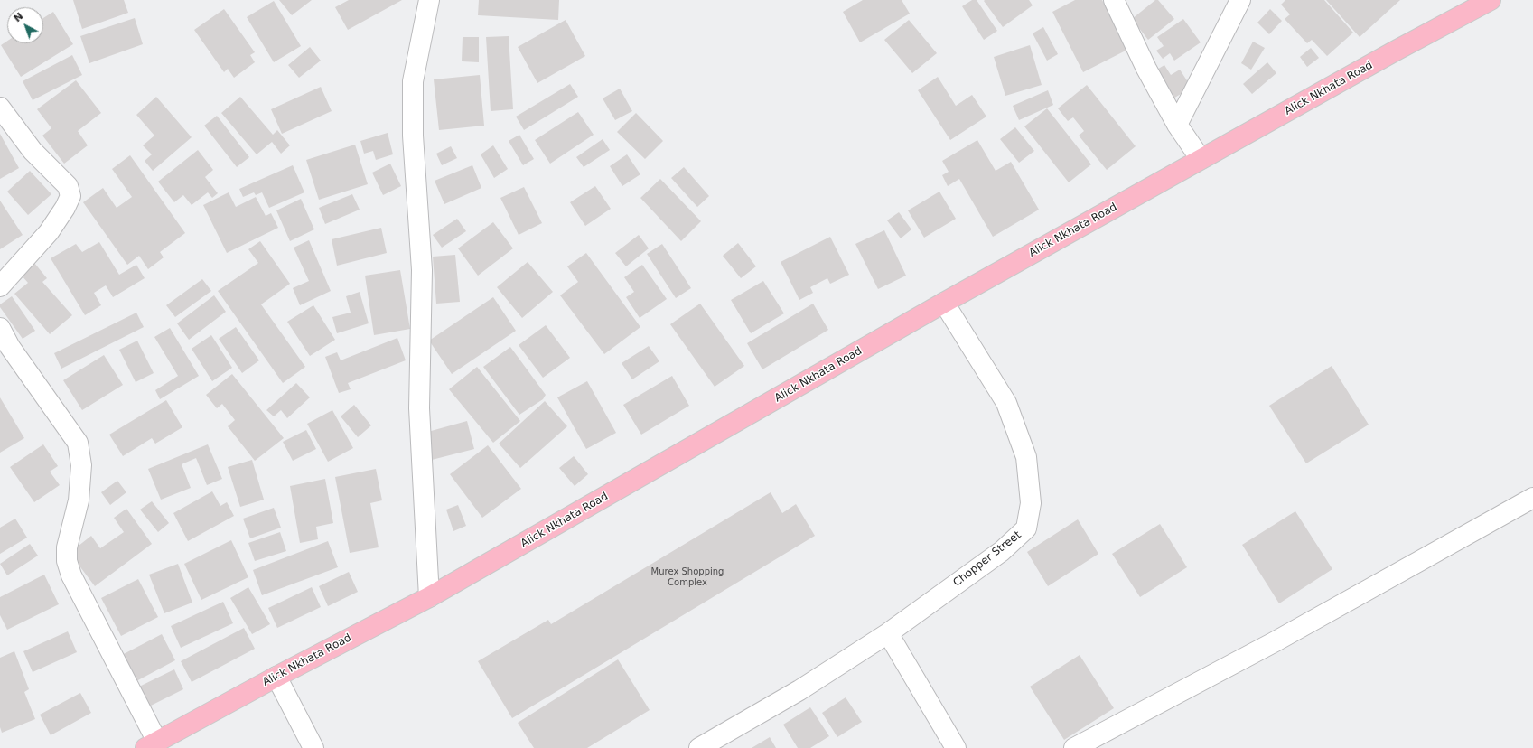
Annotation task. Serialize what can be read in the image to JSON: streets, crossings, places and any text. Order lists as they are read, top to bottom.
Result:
{
  "streets": {
    "main road": ["Alick Nkhata Road"],
    "street": ["Chopper Street"]
  },
  "crossings": [
    ["Alick Nkhata Road", "Chopper Street"]
  ],
  "house_numbers": ["Murex Shopping Complex"],
  "north": "top left"
}
